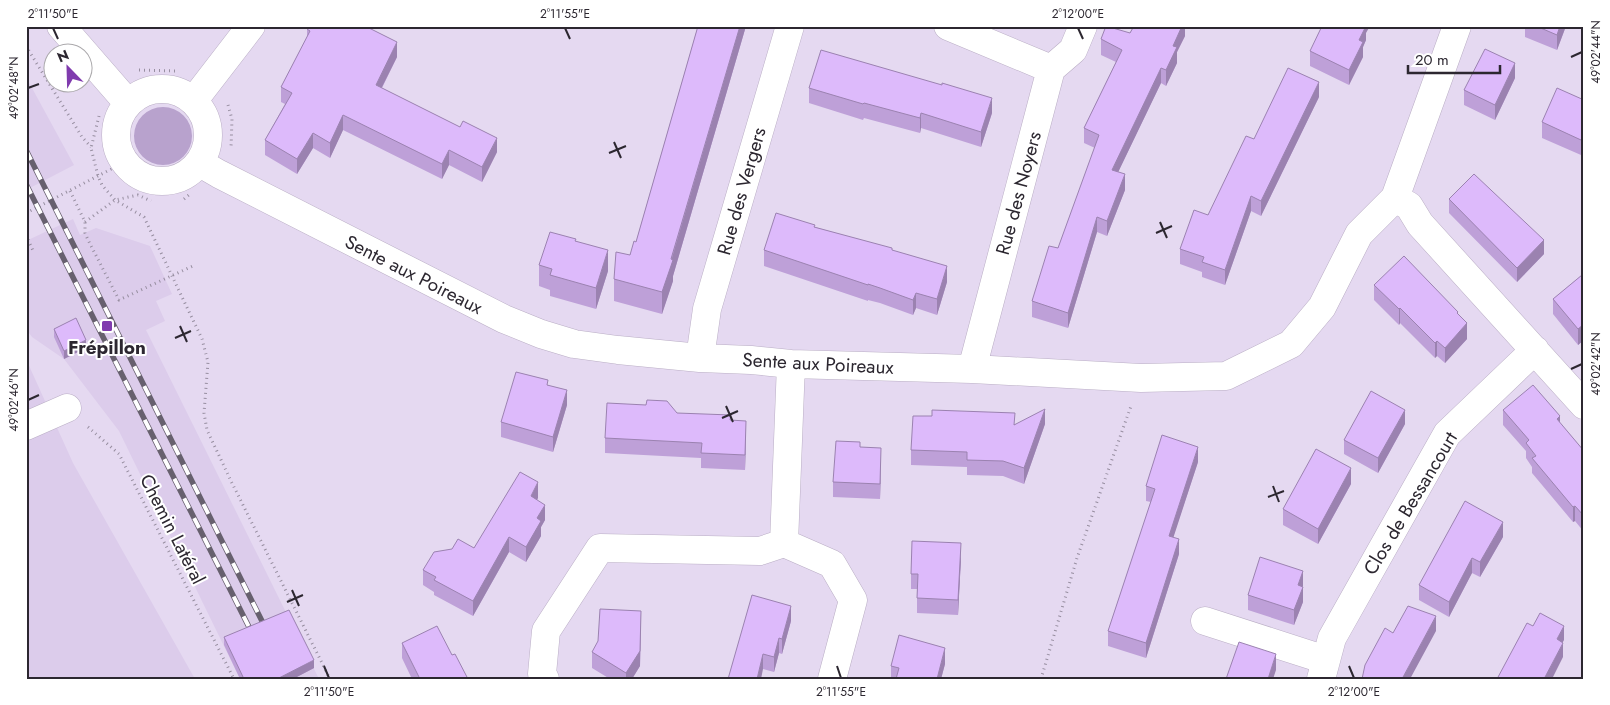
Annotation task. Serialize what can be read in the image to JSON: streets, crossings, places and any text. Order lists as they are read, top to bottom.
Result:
{
  "streets": {
    "street": [
      "Rue des Vergers",
      "Rue des Noyers",
      "Sente aux Poireaux",
      "Clos de Bessancourt"
    ],
    "path": ["Chemin Latéral"]
  },
  "crossings": [
    ["Rue des Vergers", "Sente aux Poireaux"],
    ["Rue des Noyers", "Sente aux Poireaux"]
  ],
  "places": {
    "transit": ["Frépillon"]
  },
  "scale_bar": "20 m",
  "north": "top left",
  "coordinates": [
    "2°11'50\"E",
    "2°11'55\"E",
    "2°12'00\"E",
    "49°02'44\"N",
    "49°02'48\"N",
    "49°02'42\"N",
    "49°02'46\"N"
  ]
}
